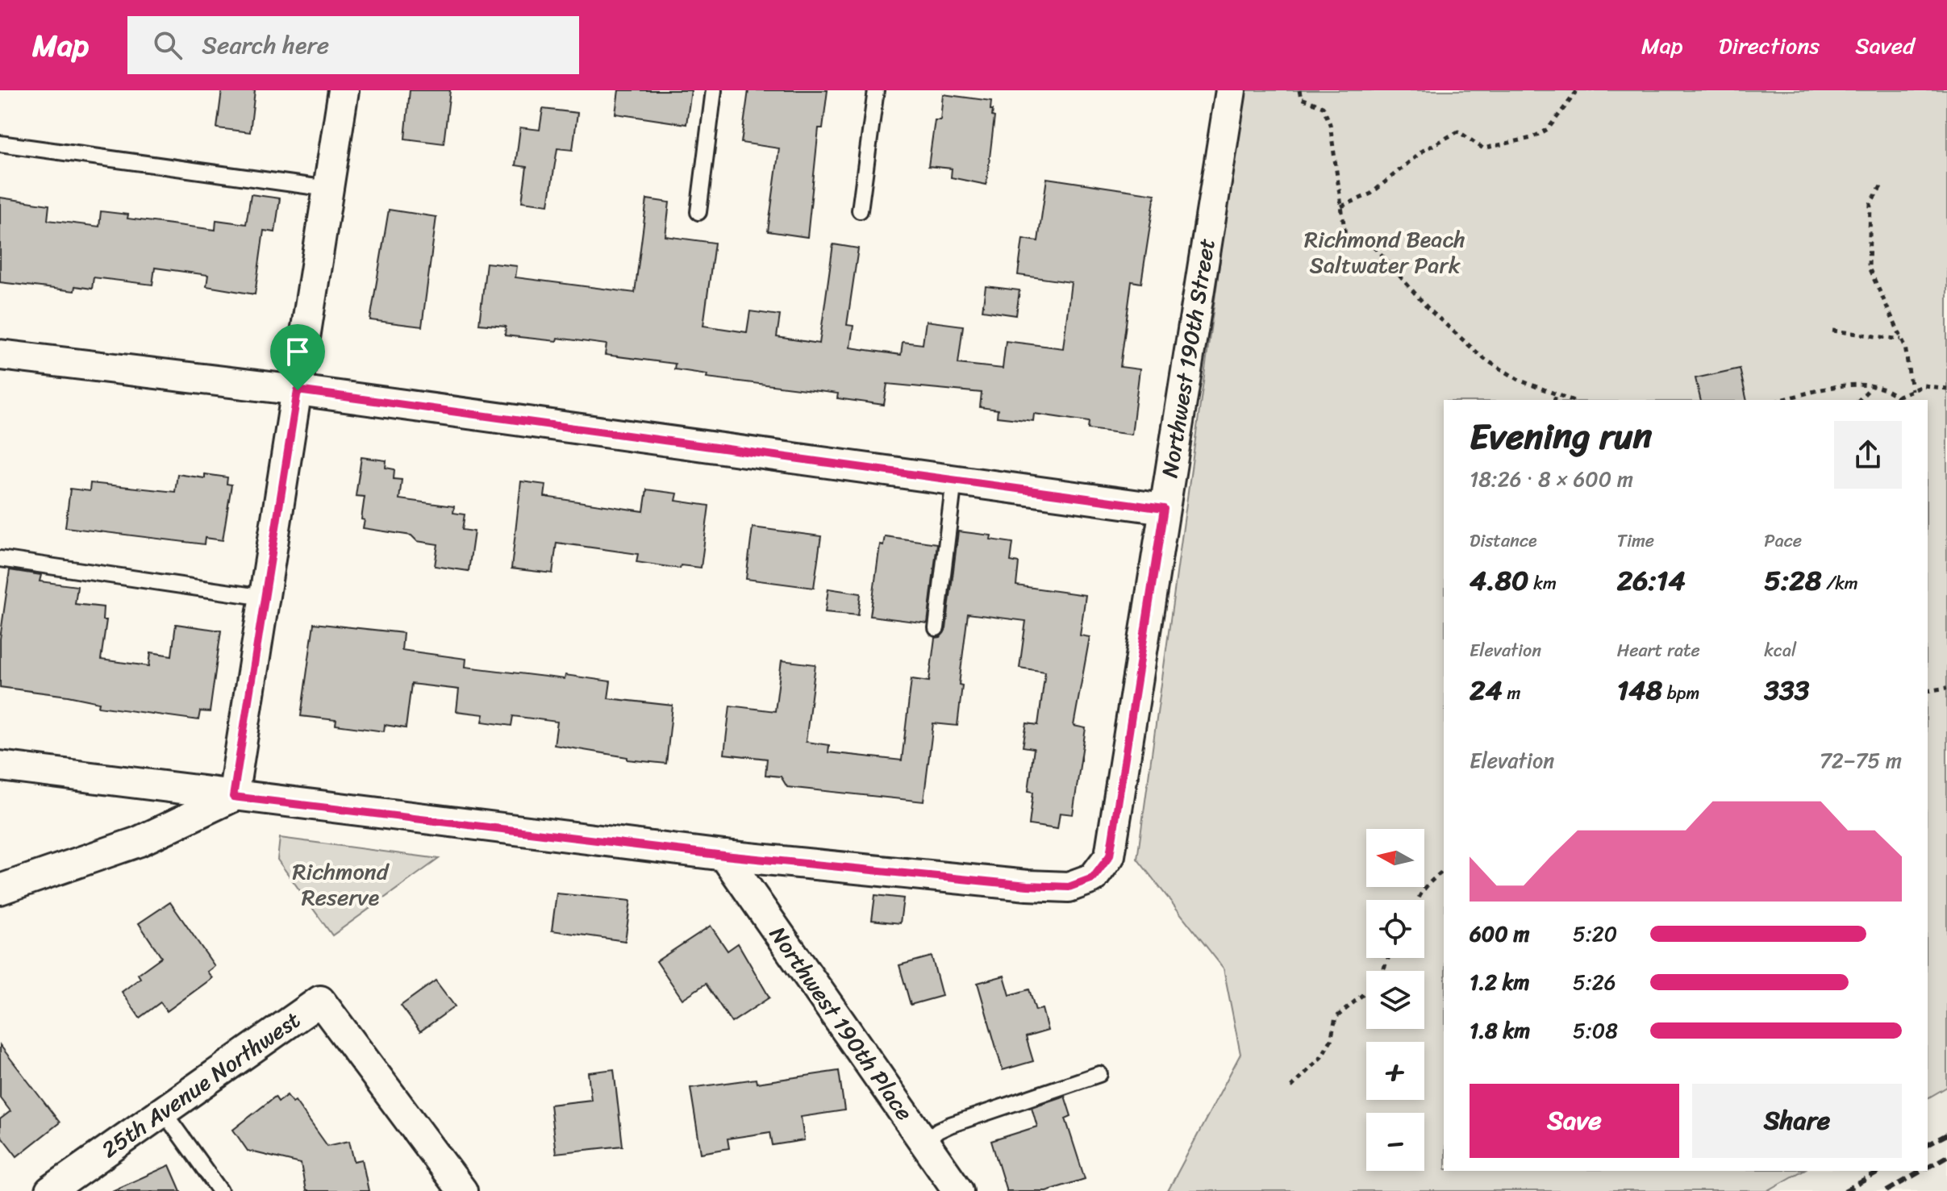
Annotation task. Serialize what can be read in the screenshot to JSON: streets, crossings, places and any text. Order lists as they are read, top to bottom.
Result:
{
  "streets": {
    "street": ["Northwest 190th Street", "Northwest 190th Place", "25th Avenue Northwest"]
  },
  "crossings": [
    ["Northwest 190th Street", "Northwest 190th Place"]
  ],
  "parks": ["Richmond Beach Saltwater Park", "Richmond Reserve"],
  "north": "left",
  "page": {
    "header": "Map",
    "search": "Search here",
    "nav": ["Map", "Directions", "Saved"],
    "heading": ["Evening run", "18:26 · 8 × 600 m"],
    "stats": [
      ["Distance", "4.80 km"],
      ["Time", "26:14"],
      ["Pace", "5:28 /km"],
      ["Elevation", "24 m"],
      ["Heart rate", "148 bpm"],
      ["kcal", "333"]
    ],
    "chart": ["Elevation", "72–75 m"],
    "map_buttons": ["+", "−"],
    "list": [
      {
        "name": "600 m",
        "note": "5:20"
      },
      {
        "name": "1.2 km",
        "note": "5:26"
      },
      {
        "name": "1.8 km",
        "note": "5:08"
      }
    ],
    "buttons": ["Save", "Share"]
  }
}
